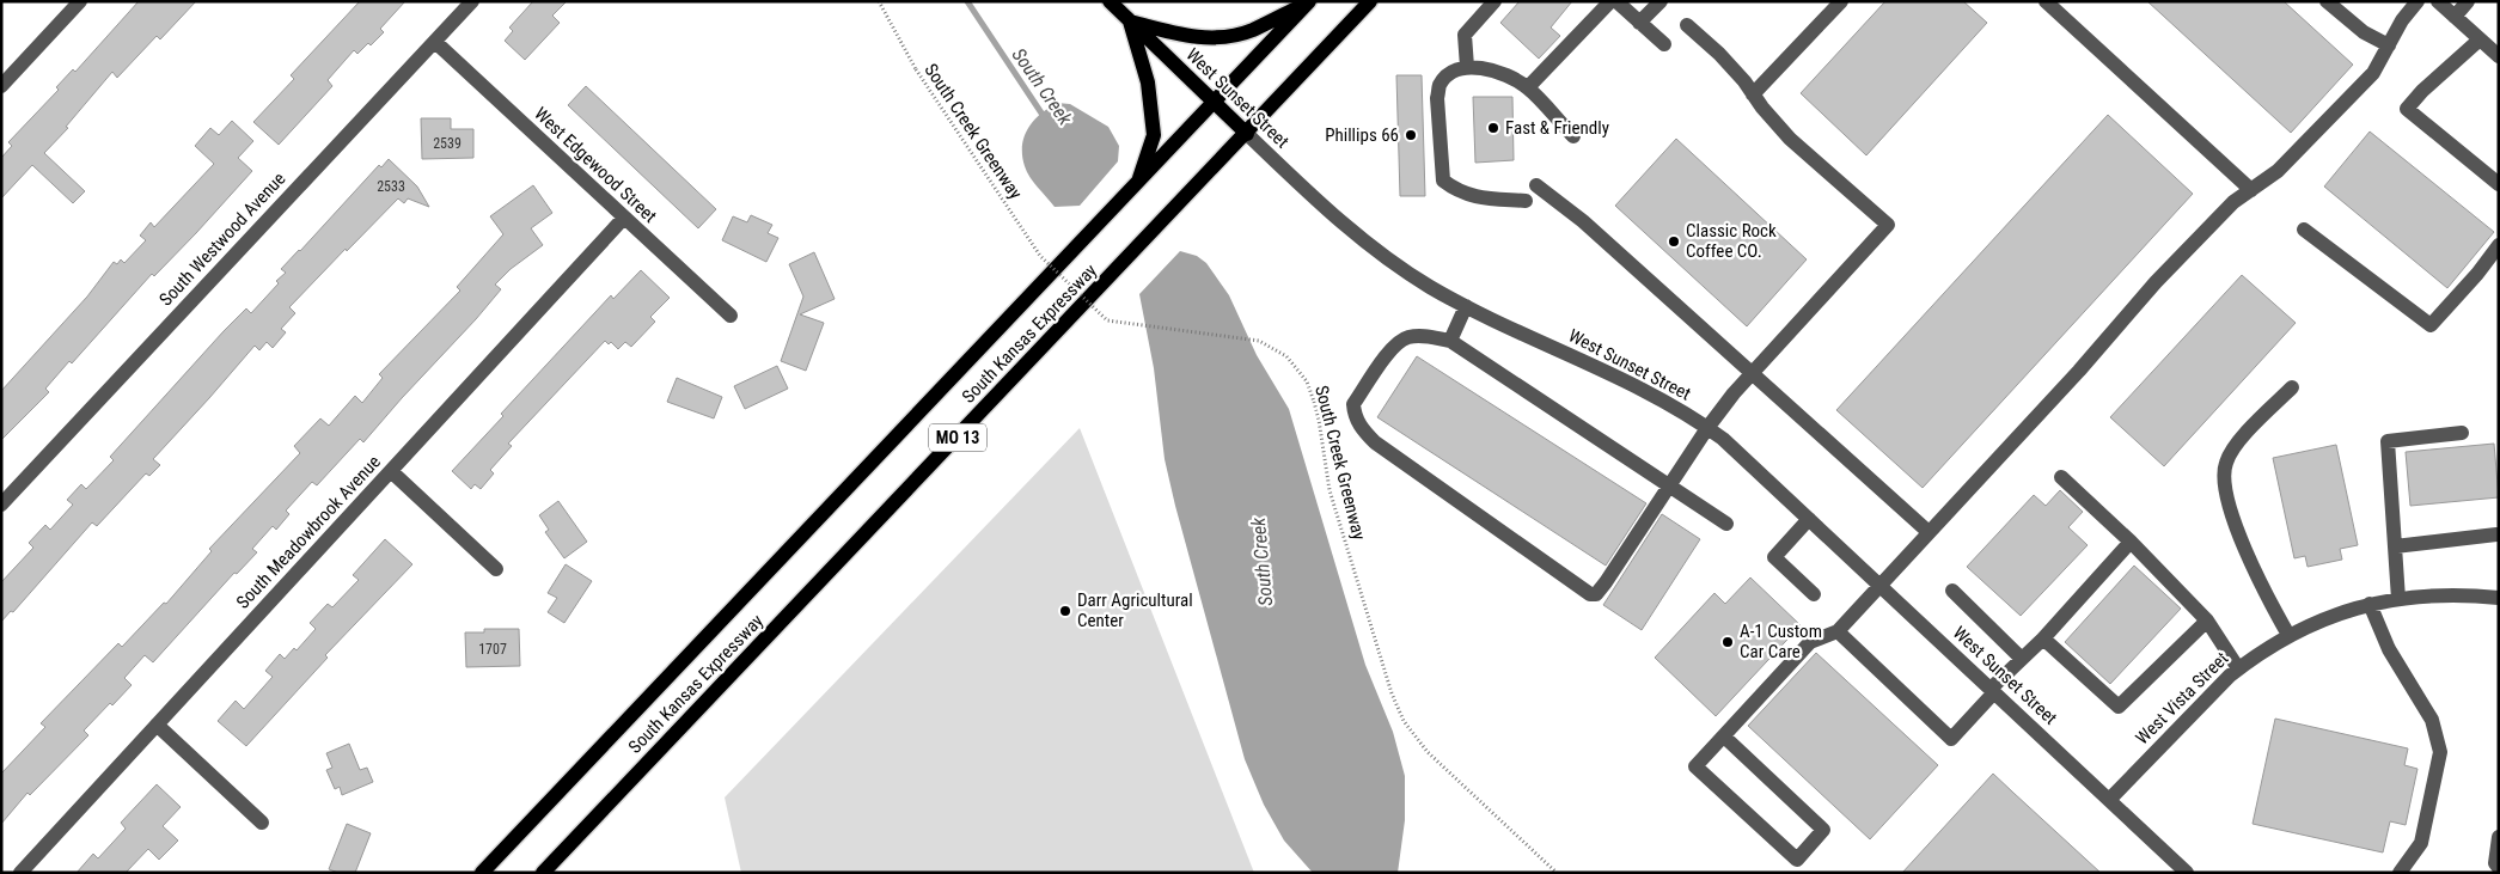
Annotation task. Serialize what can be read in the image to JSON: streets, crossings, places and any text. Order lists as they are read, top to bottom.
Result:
{
  "streets": {
    "main road": ["West Sunset Street", "South Kansas Expressway", "MO 13"],
    "street": [
      "West Edgewood Street",
      "South Westwood Avenue",
      "South Meadowbrook Avenue",
      "West Vista Street"
    ],
    "path": ["South Creek Greenway"]
  },
  "crossings": [
    ["West Sunset Street", "South Kansas Expressway"],
    ["West Sunset Street", "West Vista Street"],
    ["West Edgewood Street", "South Westwood Avenue"],
    ["West Edgewood Street", "South Meadowbrook Avenue"]
  ],
  "water": ["South Creek"],
  "places": [
    "Fast & Friendly",
    "Phillips 66",
    "Classic Rock Coffee CO.",
    "Darr Agricultural Center",
    "A-1 Custom Car Care"
  ],
  "house_numbers": ["2539", "2533", "1707"]
}
